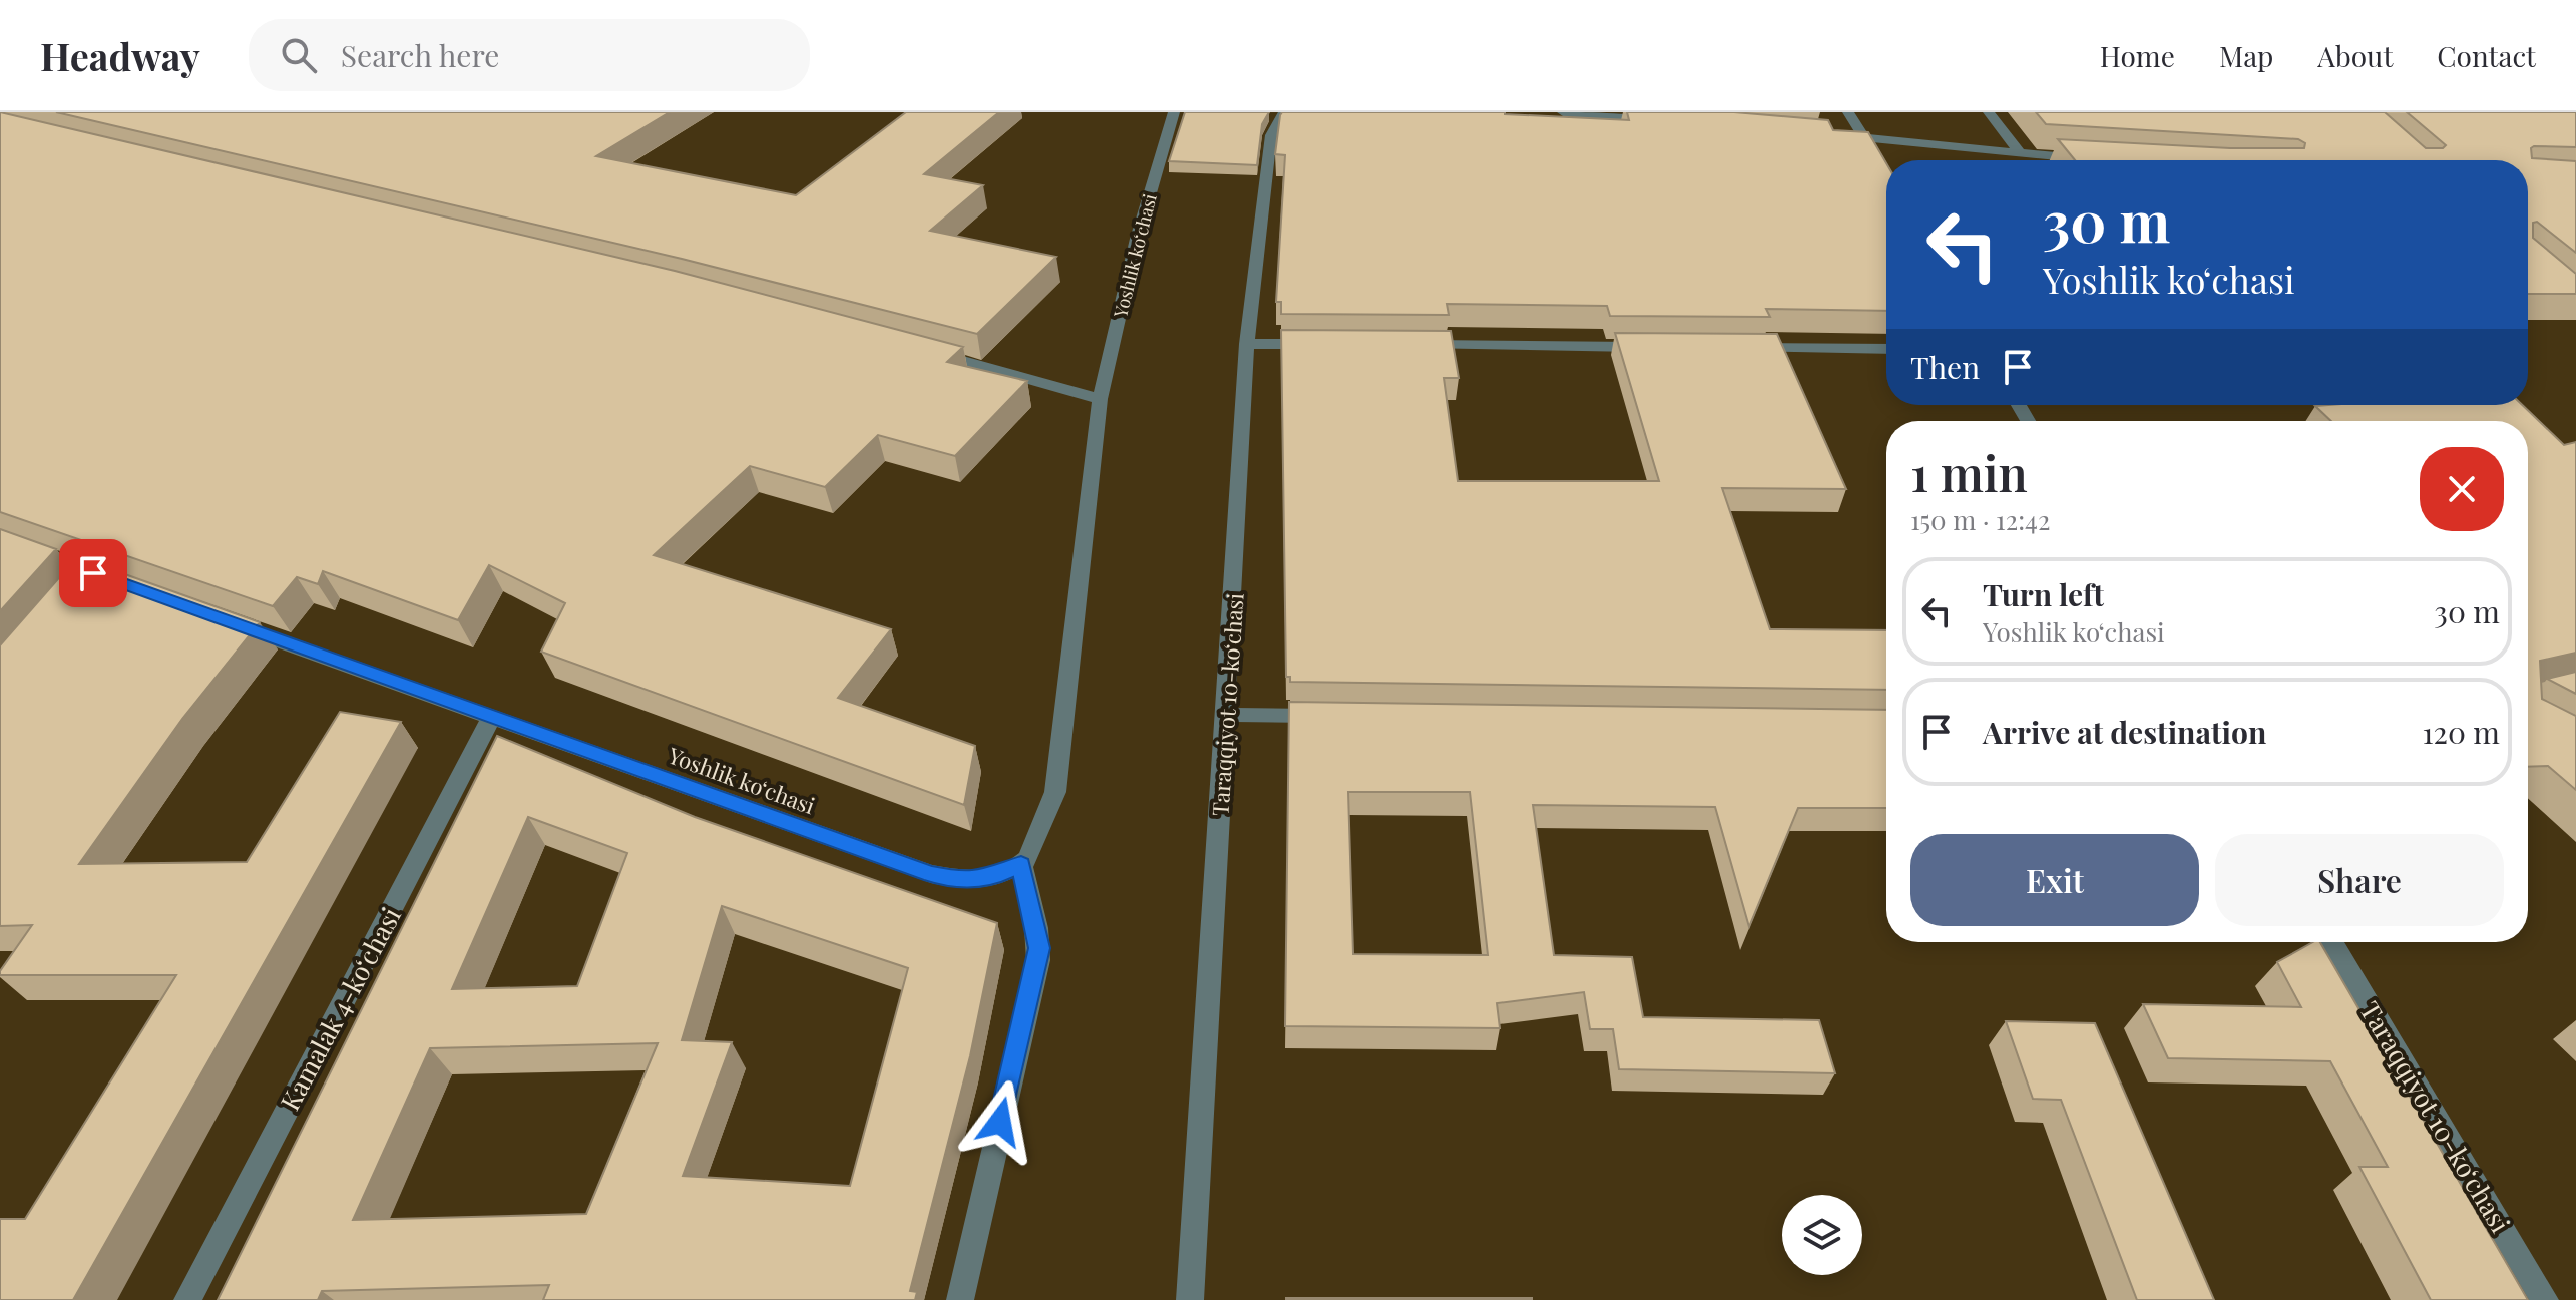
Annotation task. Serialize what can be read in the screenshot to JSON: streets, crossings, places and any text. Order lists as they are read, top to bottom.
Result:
{
  "streets": {
    "street": ["Yoshlik koʻchasi", "Taraqqiyot 10-koʻchasi", "Kamalak 4-koʻchasi"]
  },
  "crossings": [
    ["Yoshlik koʻchasi", "Kamalak 4-koʻchasi"]
  ],
  "page": {
    "header": "Headway",
    "search": "Search here",
    "nav": [
      "Home",
      "Map",
      "About",
      "Contact"
    ],
    "turn": ["30 m", "Yoshlik koʻchasi"],
    "then": "Then",
    "heading": ["1 min", "150 m · 12:42"],
    "list": [
      {
        "name": "Turn left",
        "note": "Yoshlik koʻchasi",
        "value": "30 m"
      },
      {
        "name": "Arrive at destination",
        "value": "120 m"
      }
    ],
    "buttons": ["Exit", "Share"]
  }
}
